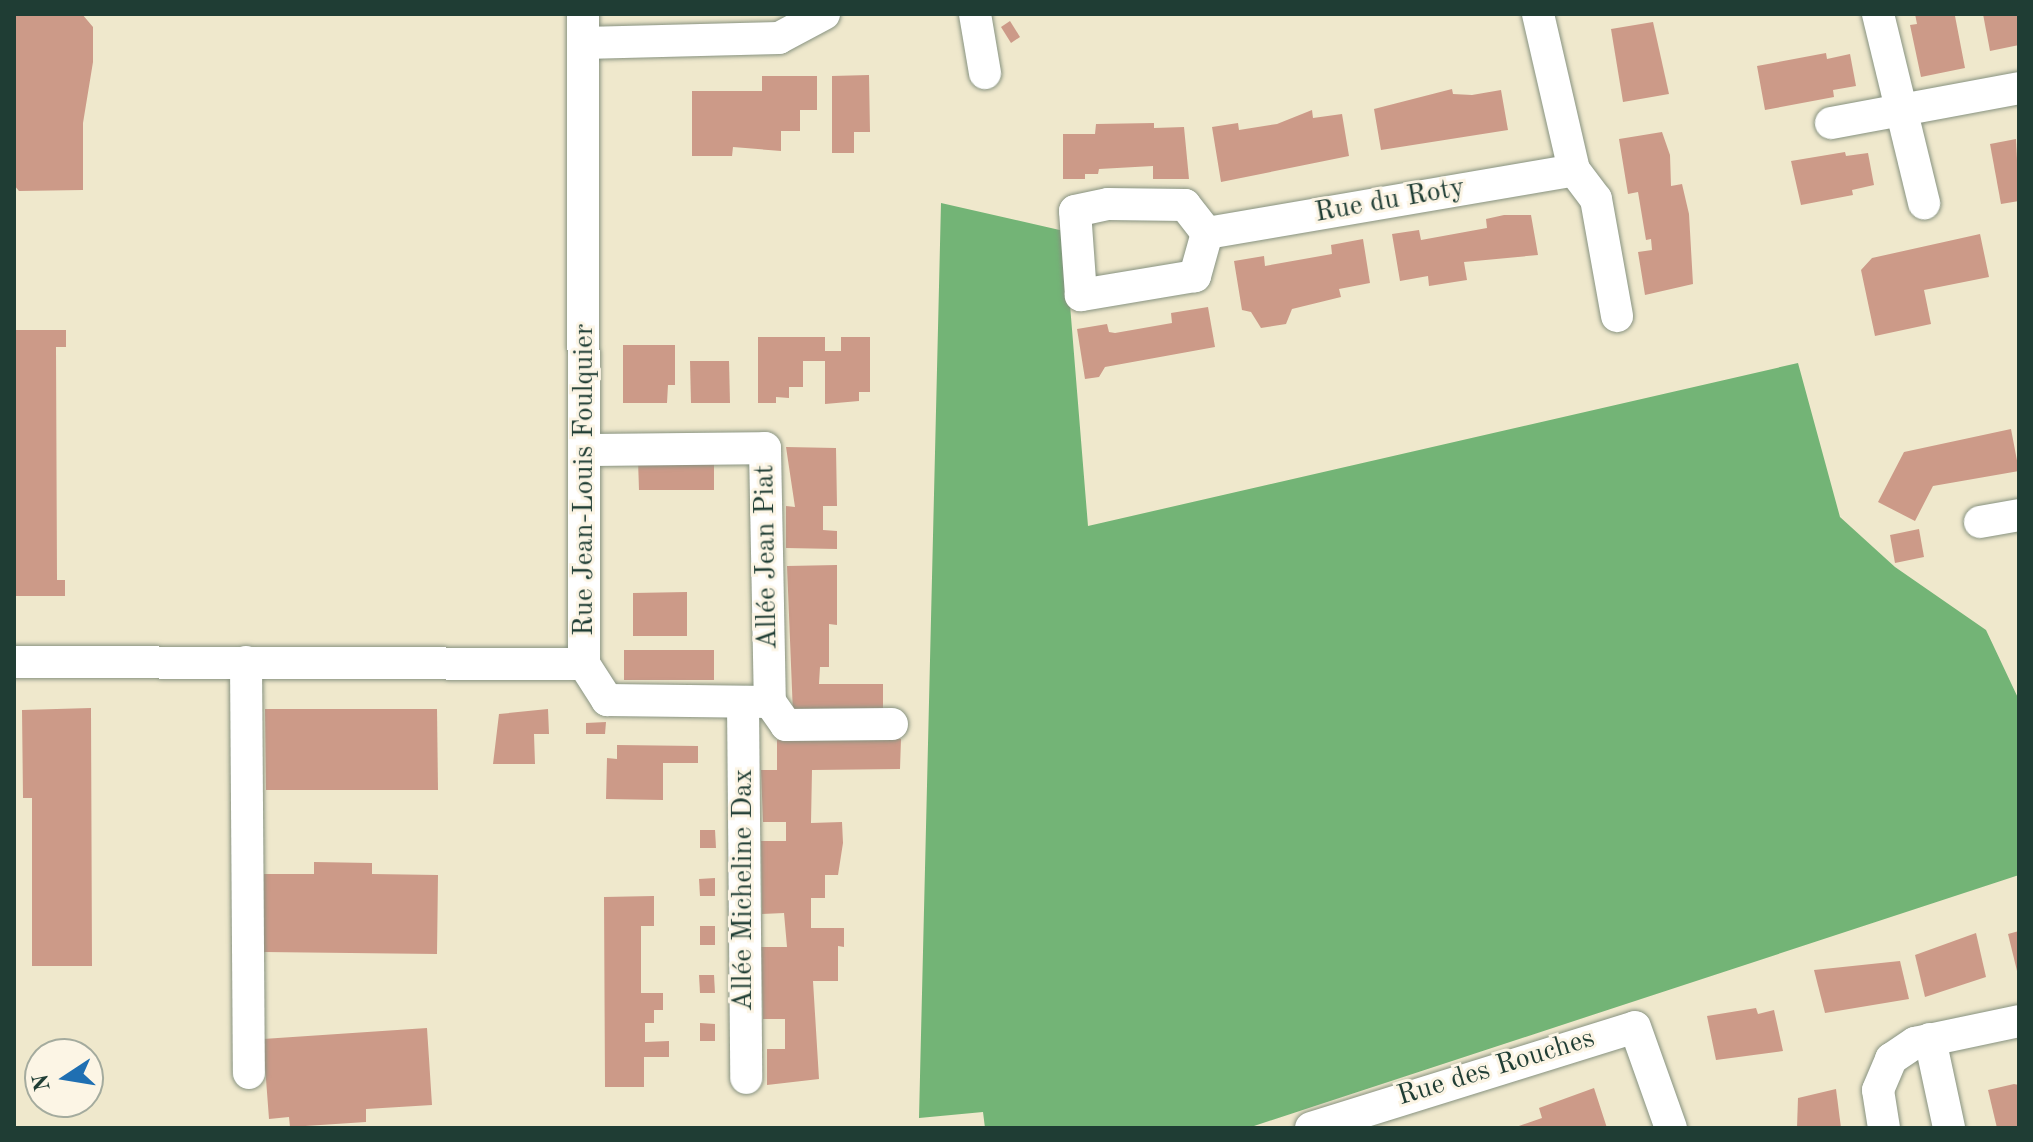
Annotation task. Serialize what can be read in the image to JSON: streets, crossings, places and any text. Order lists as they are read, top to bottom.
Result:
{
  "streets": {
    "street": [
      "Rue du Roty",
      "Rue Jean-Louis Foulquier",
      "Allée Jean Piat",
      "Allée Micheline Dax",
      "Rue des Rouches"
    ]
  },
  "crossings": [
    ["Rue Jean-Louis Foulquier", "Allée Jean Piat"],
    ["Allée Jean Piat", "Allée Micheline Dax"]
  ],
  "north": "left"
}
